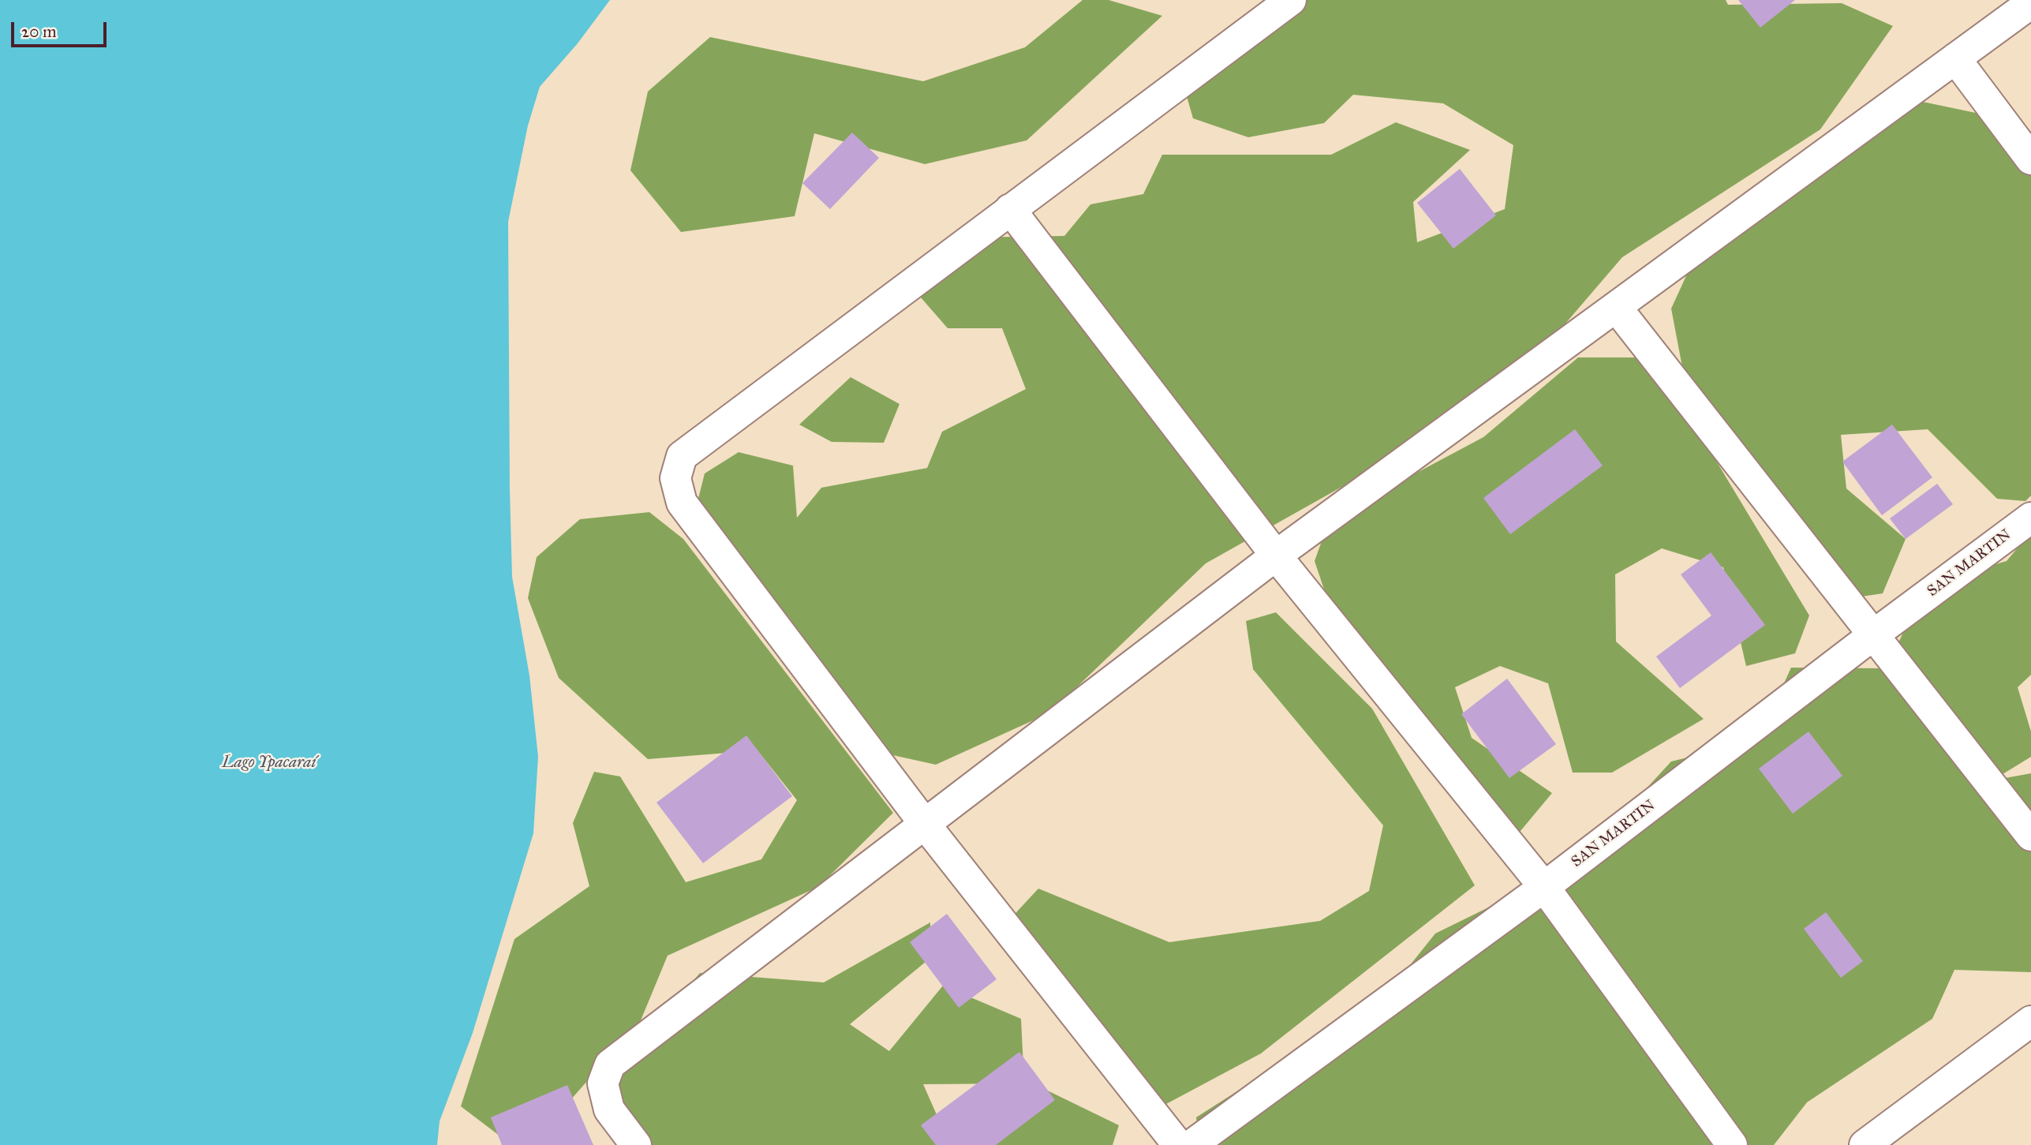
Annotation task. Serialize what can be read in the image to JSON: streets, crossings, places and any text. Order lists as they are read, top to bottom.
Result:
{
  "streets": {
    "street": ["SAN MARTIN"]
  },
  "water": ["Lago Ypacaraí"],
  "scale_bar": "20 m"
}
